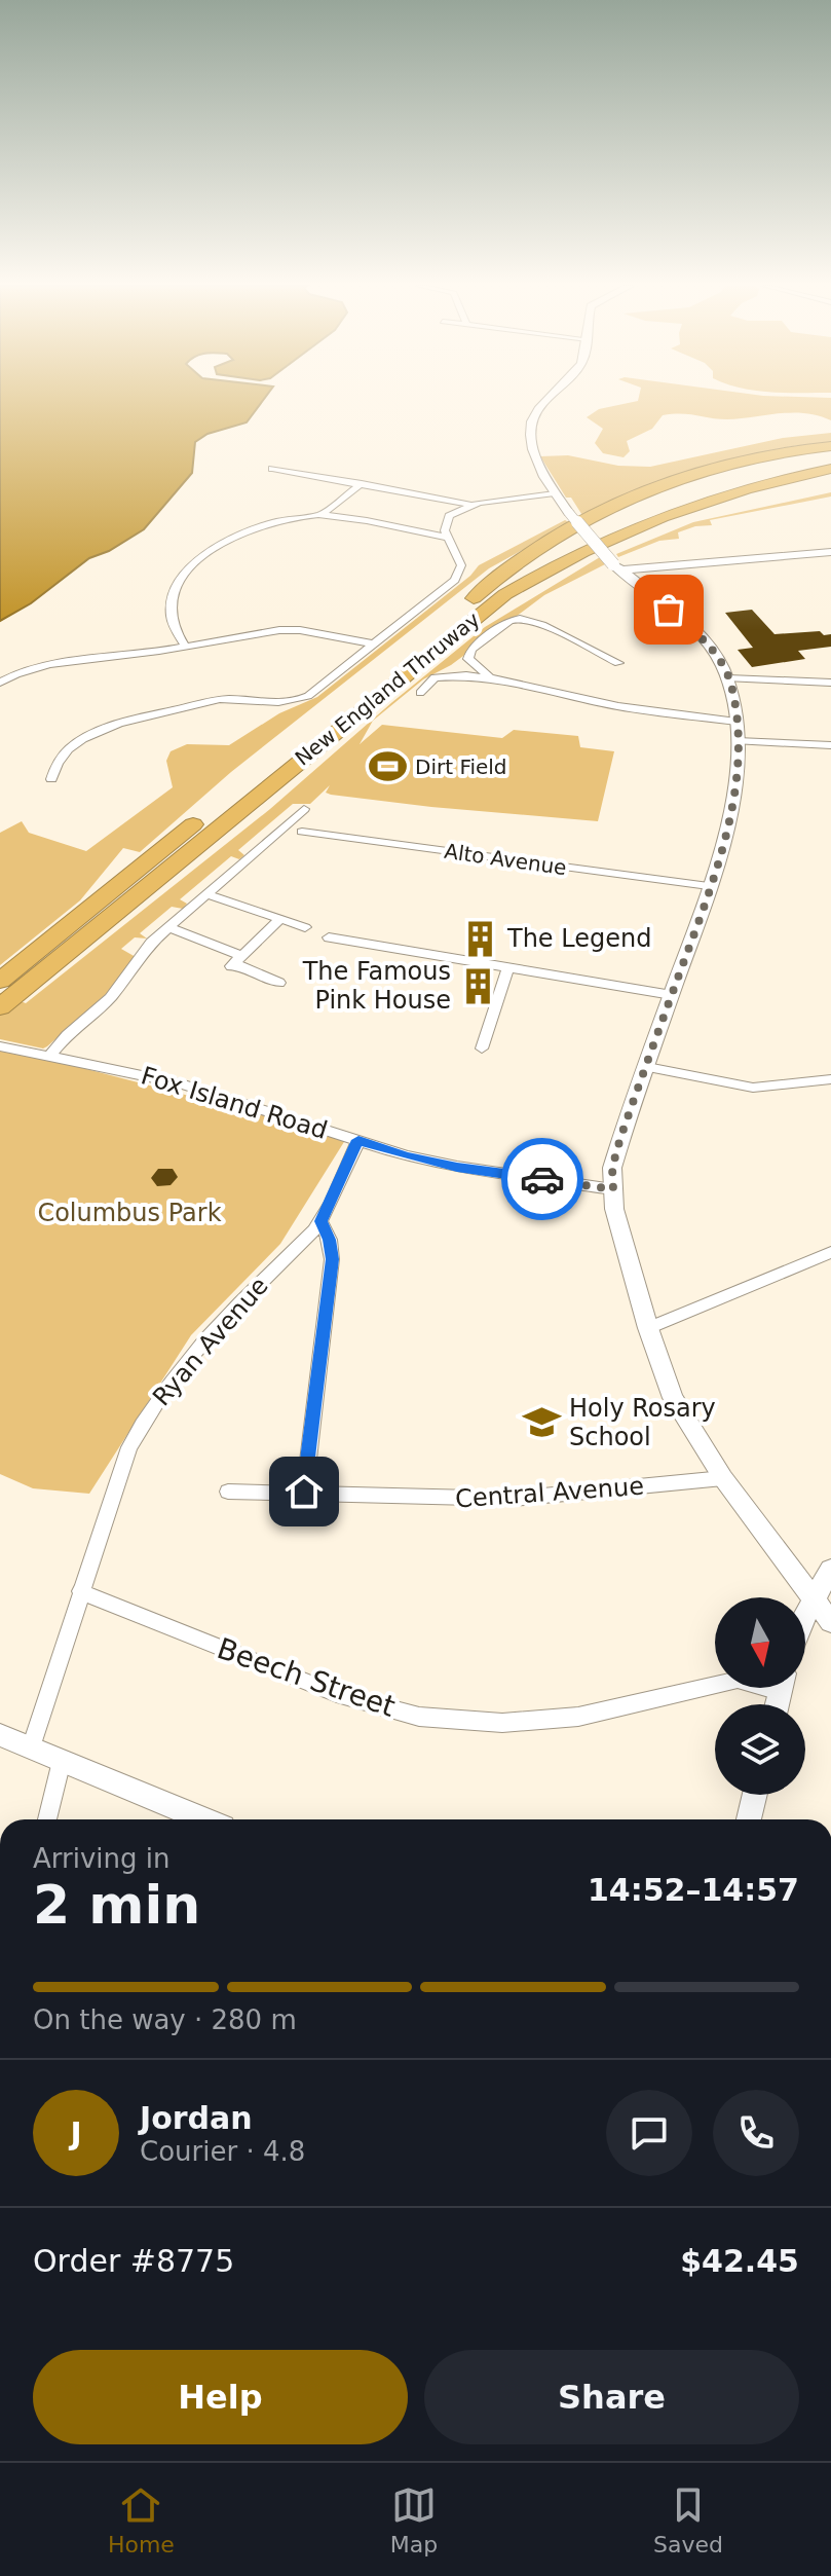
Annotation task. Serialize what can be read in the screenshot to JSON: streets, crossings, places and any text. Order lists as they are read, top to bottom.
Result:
{
  "streets": {
    "highway": ["New England Thruway"],
    "street": [
      "Alto Avenue",
      "Fox Island Road",
      "Ryan Avenue",
      "Central Avenue",
      "Beech Street"
    ]
  },
  "crossings": [
    ["Fox Island Road", "Ryan Avenue"],
    ["Ryan Avenue", "Beech Street"]
  ],
  "parks": ["Columbus Park"],
  "places": {
    "sports": ["Dirt Field"],
    "building": ["The Legend", "The Famous Pink House"],
    "school or university": ["Holy Rosary School"]
  },
  "north": "bottom",
  "page": {
    "heading": ["2 min", "Arriving in", "14:52–14:57"],
    "panel": [
      "Jordan",
      "Courier · 4.8",
      "Order #8775",
      "$42.45"
    ],
    "bar": "On the way · 280 m",
    "round": "J",
    "buttons": ["Help", "Share"],
    "tabs": ["Home", "Map", "Saved"]
  }
}
